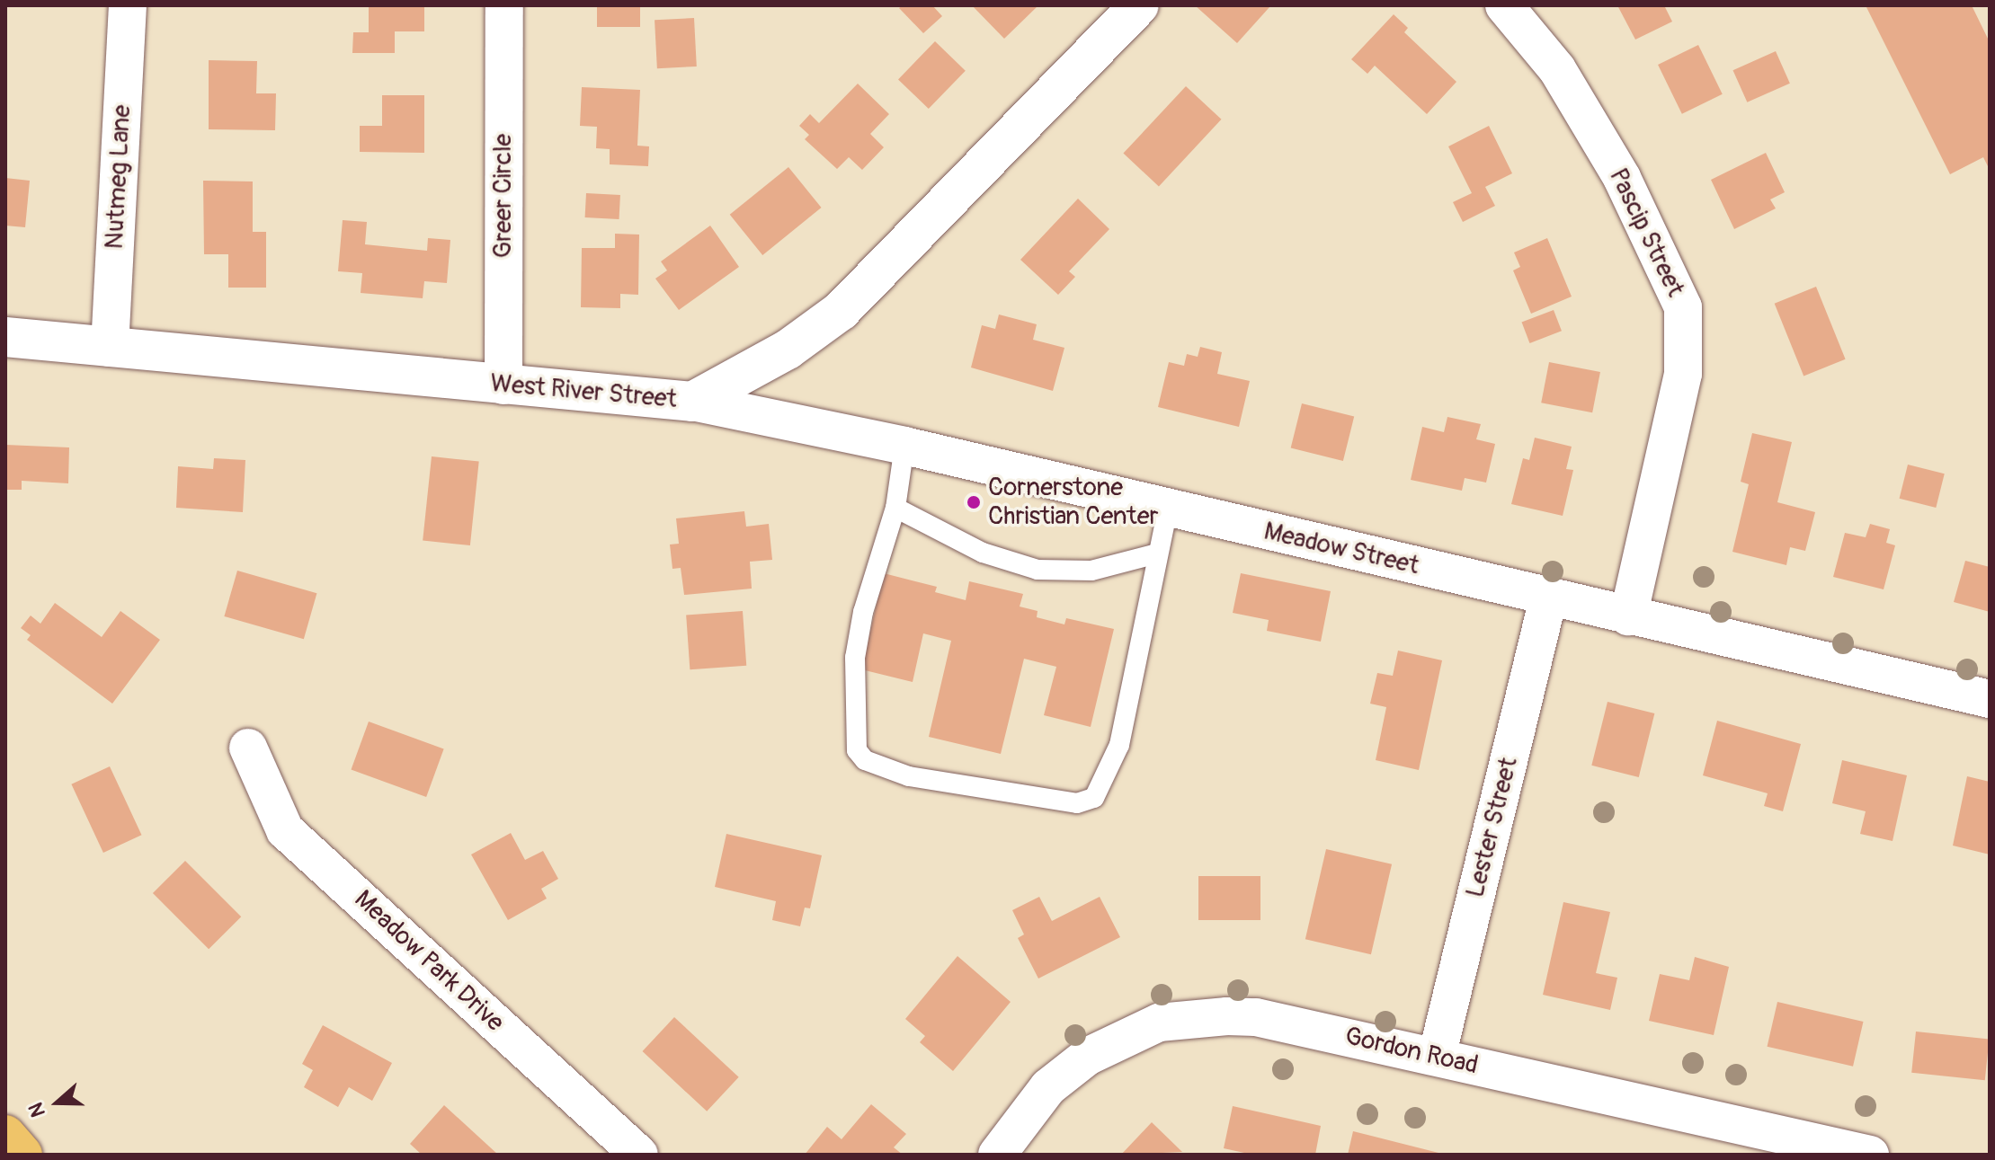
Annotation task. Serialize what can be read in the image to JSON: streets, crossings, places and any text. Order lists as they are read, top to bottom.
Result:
{
  "streets": {
    "street": [
      "Nutmeg Lane",
      "Greer Circle",
      "Pascip Street",
      "West River Street",
      "Meadow Street",
      "Lester Street",
      "Meadow Park Drive",
      "Gordon Road"
    ]
  },
  "crossings": [
    ["Nutmeg Lane", "West River Street"],
    ["Greer Circle", "West River Street"],
    ["Pascip Street", "Meadow Street"],
    ["West River Street", "Meadow Street"],
    ["Meadow Street", "Lester Street"],
    ["Lester Street", "Gordon Road"]
  ],
  "places": ["Cornerstone Christian Center"],
  "north": "left"
}
